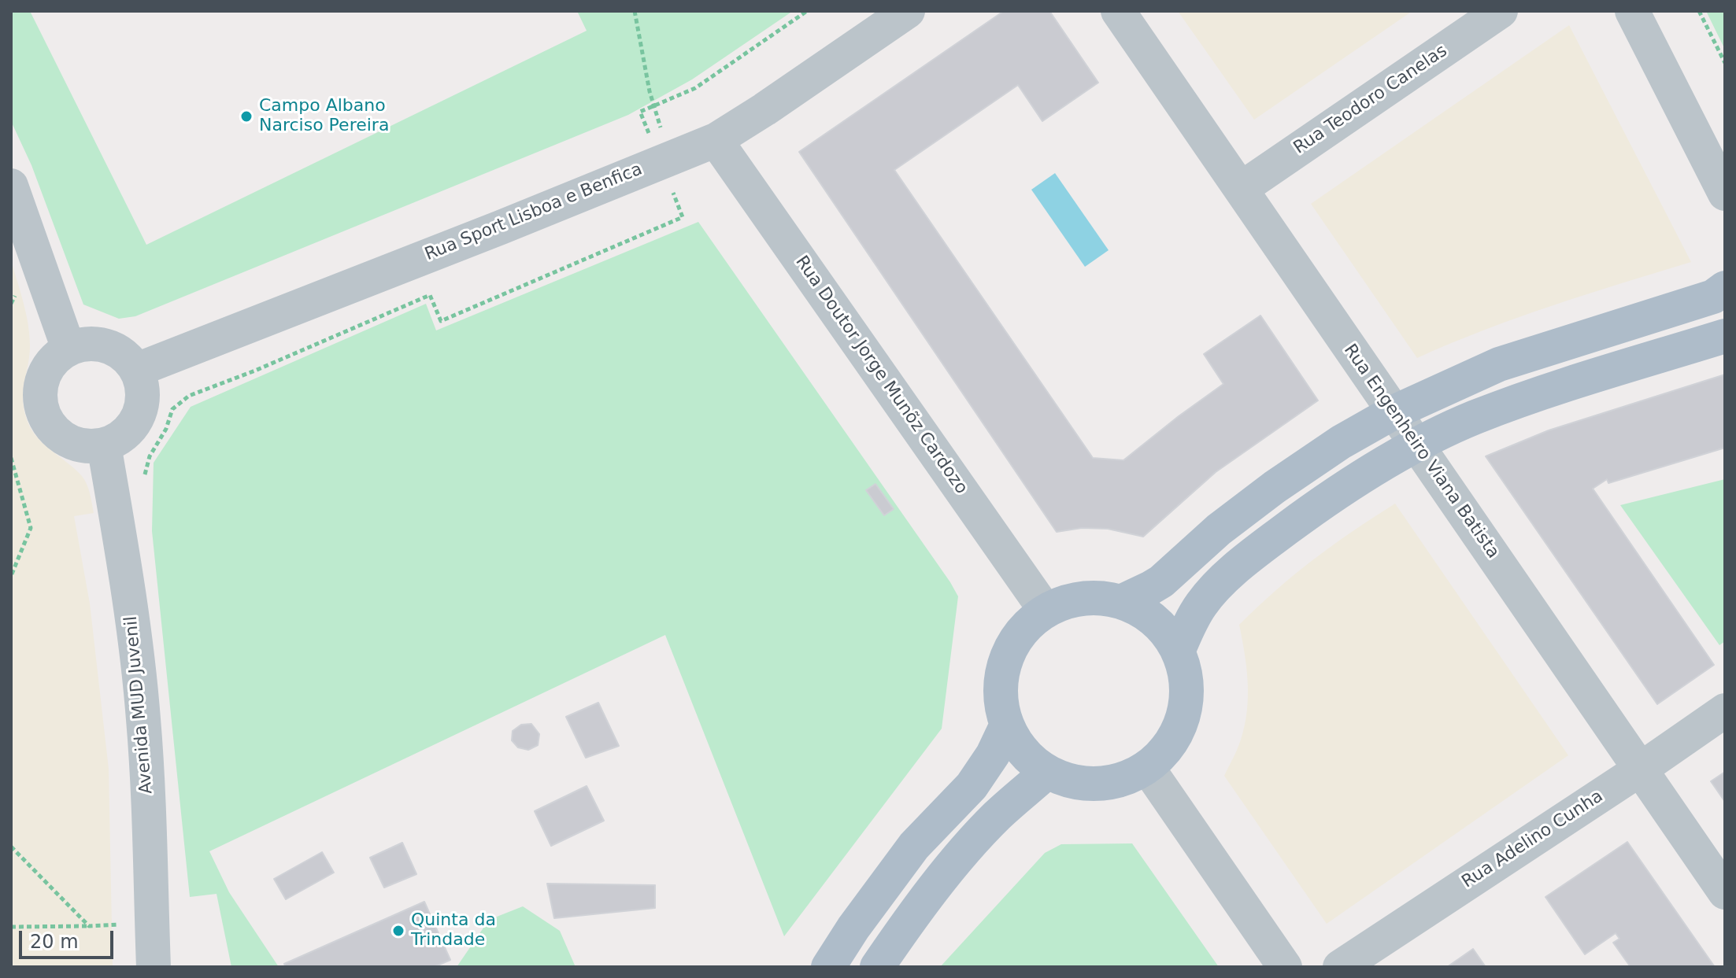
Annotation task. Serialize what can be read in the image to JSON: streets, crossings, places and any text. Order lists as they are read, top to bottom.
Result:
{
  "streets": {
    "street": [
      "Rua Teodoro Canelas",
      "Rua Sport Lisboa e Benfica",
      "Rua Doutor Jorge Munõz Cardozo",
      "Rua Engenheiro Viana Batista",
      "Avenida MUD Juvenil",
      "Rua Adelino Cunha"
    ]
  },
  "crossings": [
    ["Rua Teodoro Canelas", "Rua Engenheiro Viana Batista"],
    ["Rua Sport Lisboa e Benfica", "Rua Doutor Jorge Munõz Cardozo"],
    ["Rua Sport Lisboa e Benfica", "Avenida MUD Juvenil"],
    ["Rua Engenheiro Viana Batista", "Rua Adelino Cunha"]
  ],
  "places": ["Campo Albano Narciso Pereira", "Quinta da Trindade"],
  "scale_bar": "20 m"
}
